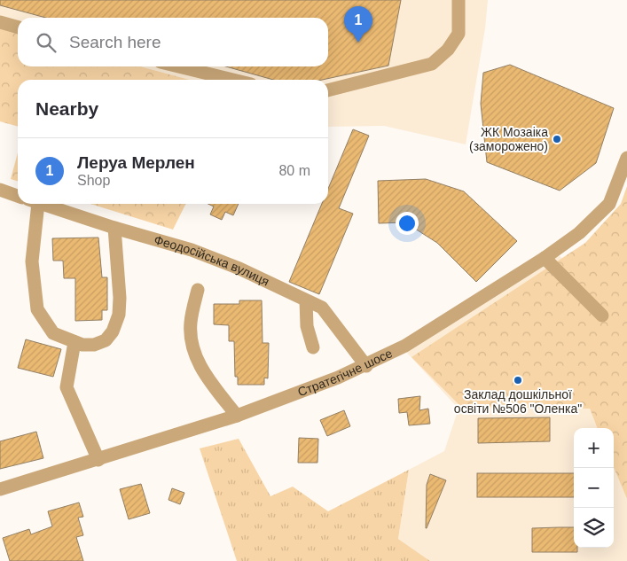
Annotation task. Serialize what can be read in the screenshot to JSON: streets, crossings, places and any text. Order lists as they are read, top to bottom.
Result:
{
  "streets": {
    "street": ["Феодосійська вулиця", "Стратегічне шосе"]
  },
  "crossings": [
    ["Феодосійська вулиця", "Стратегічне шосе"]
  ],
  "places": ["ЖК Мозаіка (заморожено)", "Заклад дошкільної освіти №506 \"Оленка\""],
  "page": {
    "pins": "1",
    "search": "Search here",
    "heading": "Nearby",
    "list": [
      {
        "mark": "1",
        "name": "Леруа Мерлен",
        "note": "Shop",
        "value": "80 m"
      }
    ],
    "map_buttons": ["+", "−"]
  }
}
